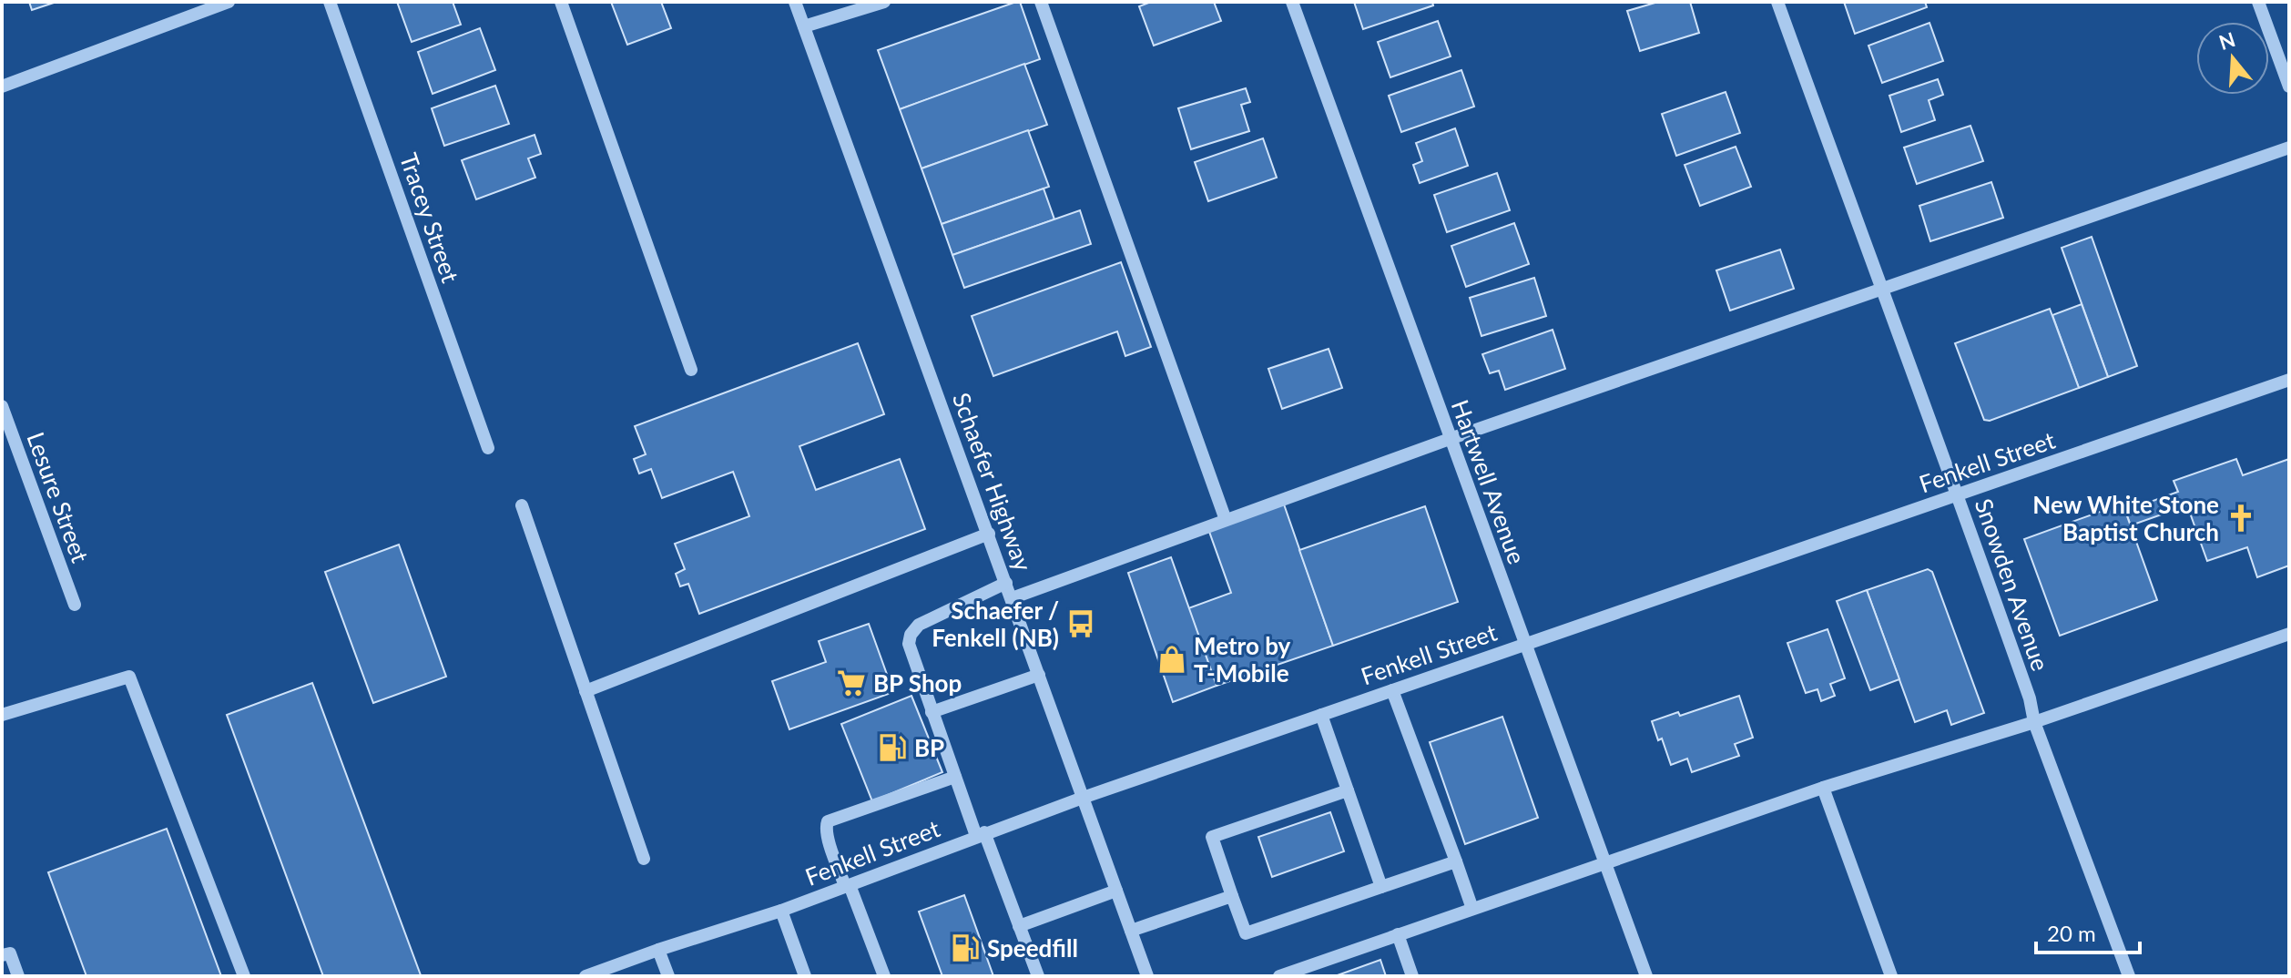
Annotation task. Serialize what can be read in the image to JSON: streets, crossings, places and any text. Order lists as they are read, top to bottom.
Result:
{
  "streets": {
    "street": [
      "Tracey Street",
      "Fenkell Street",
      "Schaefer Highway",
      "Hartwell Avenue",
      "Lesure Street",
      "Snowden Avenue"
    ]
  },
  "crossings": [
    ["Fenkell Street", "Schaefer Highway"],
    ["Fenkell Street", "Hartwell Avenue"],
    ["Fenkell Street", "Snowden Avenue"]
  ],
  "places": {
    "church": ["New White Stone Baptist Church"],
    "bus stop": ["Schaefer / Fenkell (NB)"],
    "shop": ["Metro by T-Mobile"],
    "supermarket": ["BP Shop"],
    "fuel station": ["BP", "Speedfill"]
  },
  "scale_bar": "20 m",
  "north": "top"
}
